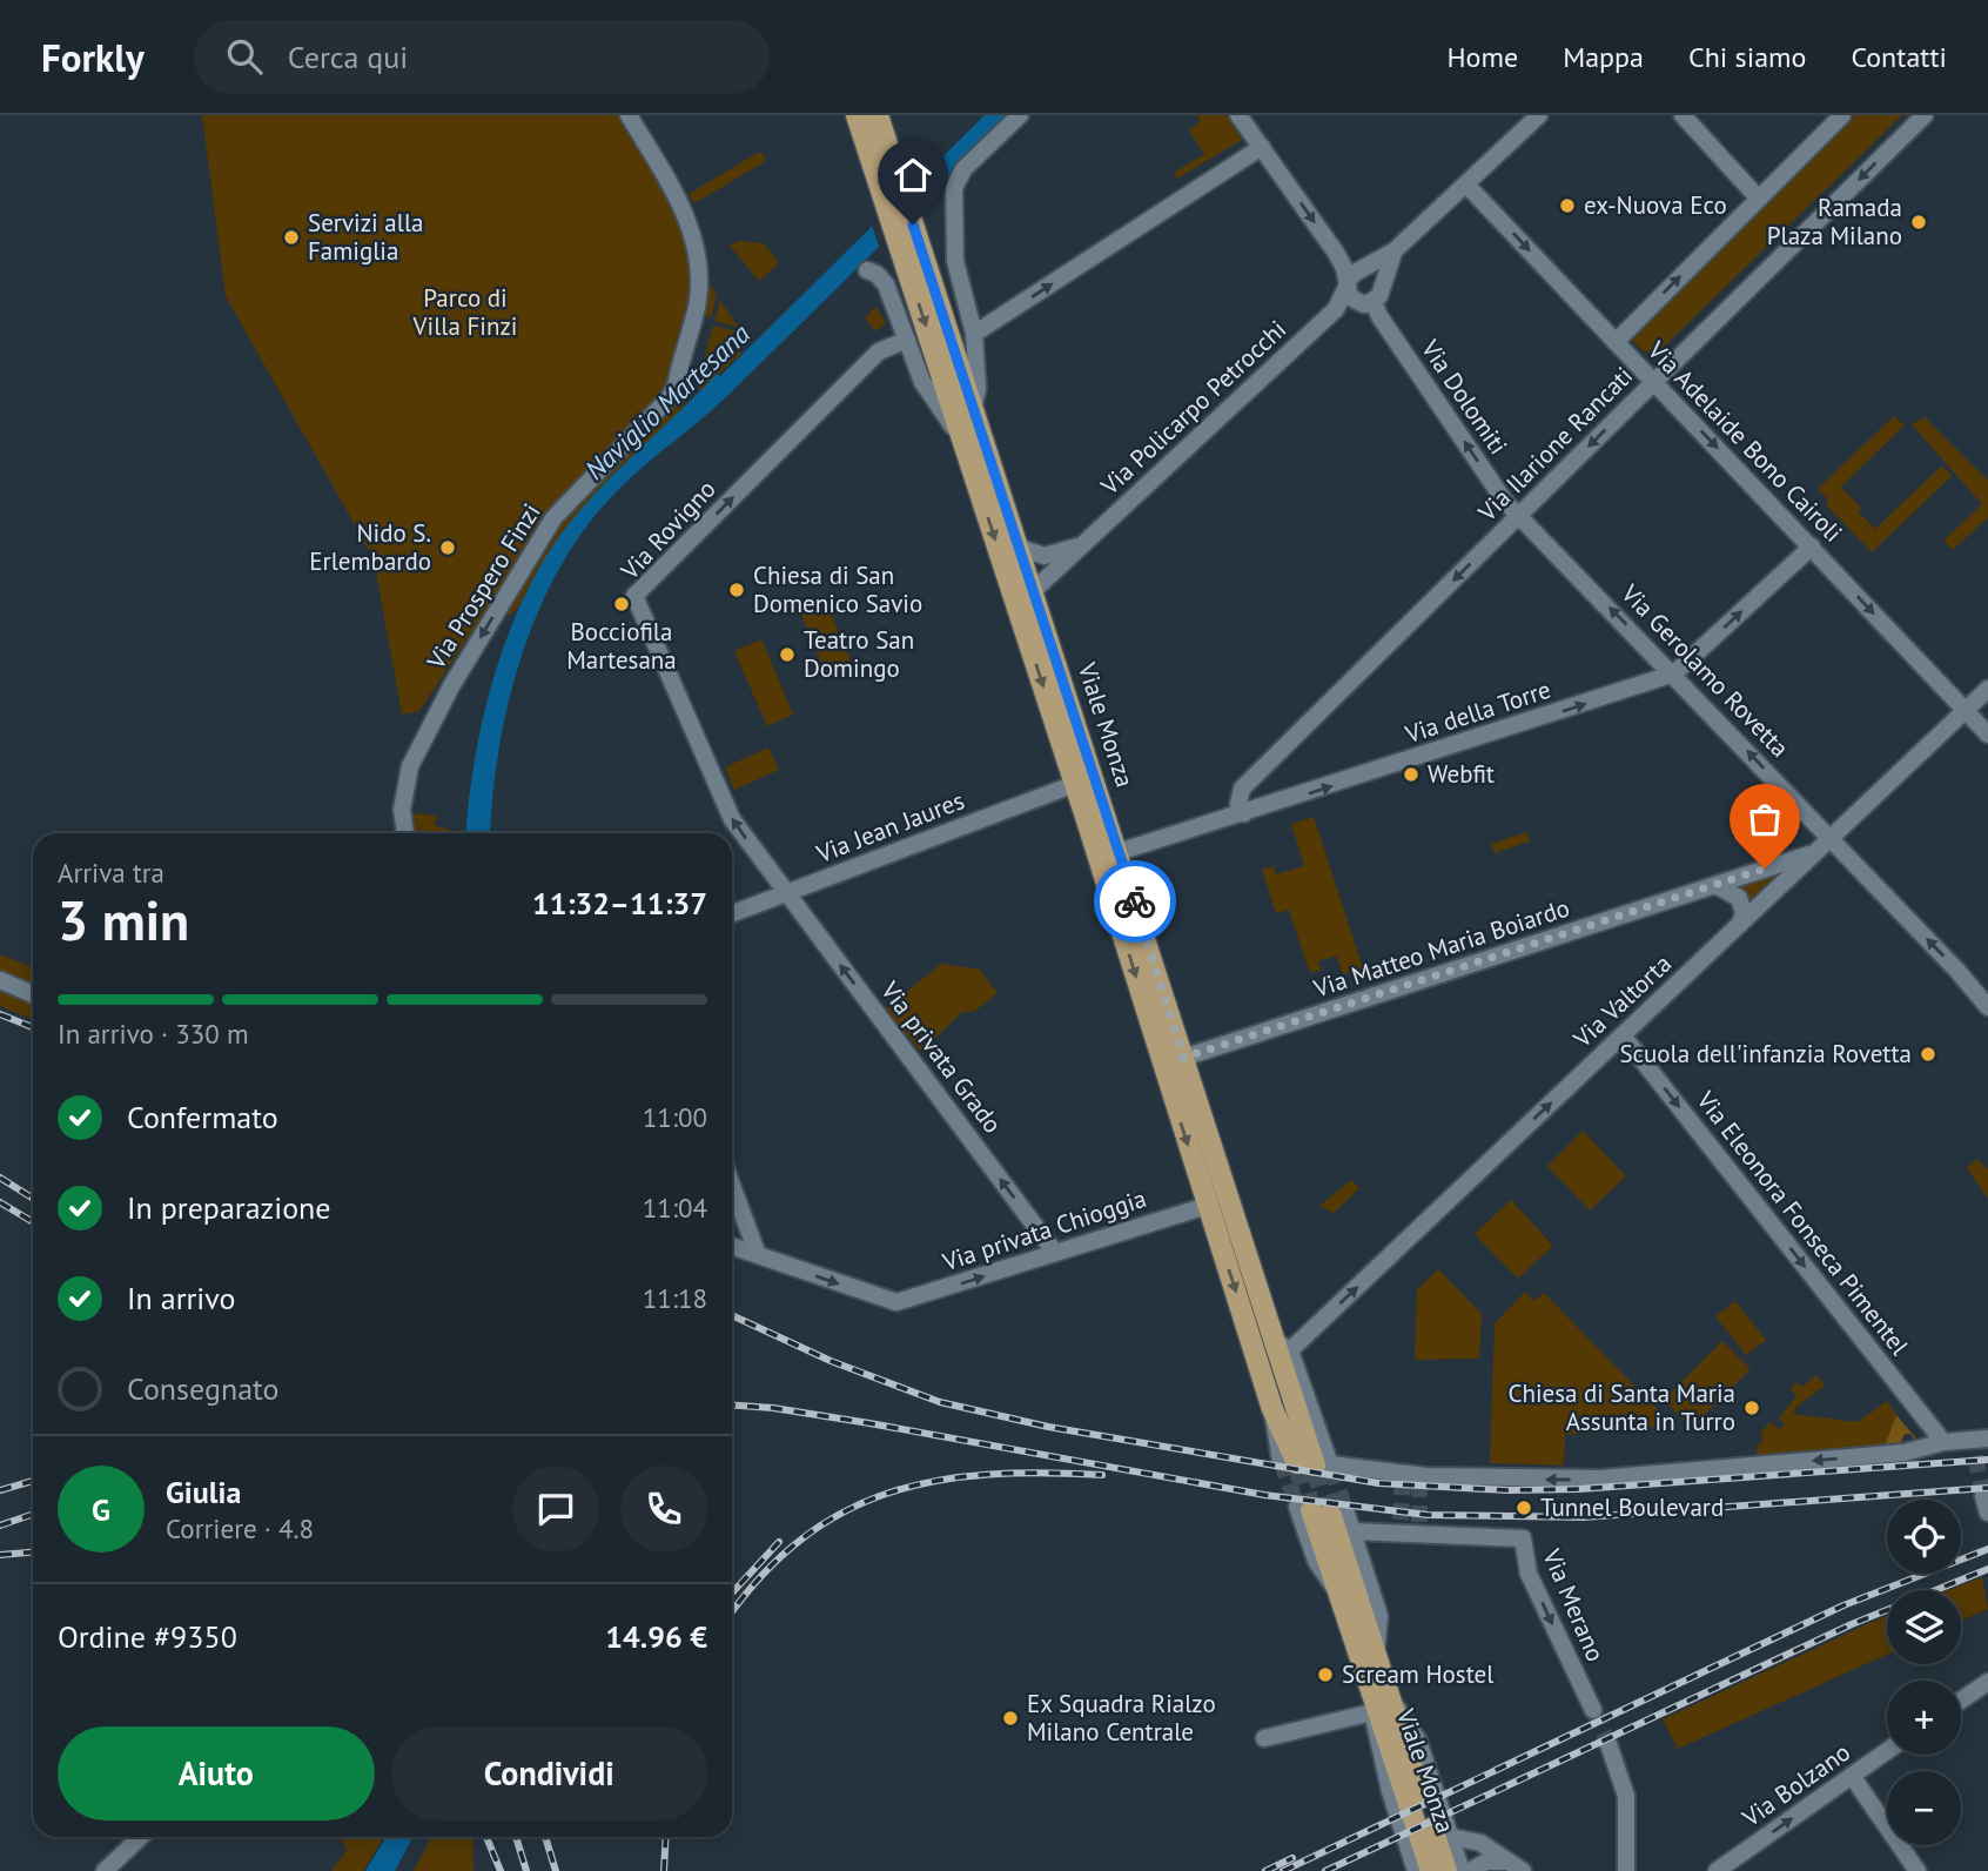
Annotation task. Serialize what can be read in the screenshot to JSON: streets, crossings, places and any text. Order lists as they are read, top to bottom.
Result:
{
  "streets": {
    "main road": ["Viale Monza"],
    "street": [
      "Via Dolomiti",
      "Via Policarpo Petrocchi",
      "Via Adelaide Bono Cairoli",
      "Via Ilarione Rancati",
      "Via Rovigno",
      "Via Prospero Finzi",
      "Via Gerolamo Rovetta",
      "Via della Torre",
      "Via Jean Jaures",
      "Via Matteo Maria Boiardo",
      "Via Valtorta",
      "Via privata Grado",
      "Via Eleonora Fonseca Pimentel",
      "Via privata Chioggia",
      "Via Merano",
      "Via Bolzano"
    ]
  },
  "crossings": [
    ["Via Dolomiti", "Via Policarpo Petrocchi"],
    ["Via Dolomiti", "Via Ilarione Rancati"],
    ["Via Dolomiti", "Via Gerolamo Rovetta"],
    ["Via Policarpo Petrocchi", "Viale Monza"],
    ["Via Adelaide Bono Cairoli", "Via Ilarione Rancati"],
    ["Via Adelaide Bono Cairoli", "Via della Torre"],
    ["Via Adelaide Bono Cairoli", "Via Valtorta"],
    ["Via Ilarione Rancati", "Via Gerolamo Rovetta"],
    ["Via Ilarione Rancati", "Via della Torre"],
    ["Via Rovigno", "Viale Monza"],
    ["Via Rovigno", "Via Jean Jaures"],
    ["Via Rovigno", "Via privata Grado"],
    ["Via Gerolamo Rovetta", "Via della Torre"],
    ["Via Gerolamo Rovetta", "Via Valtorta"],
    ["Via della Torre", "Viale Monza"],
    ["Viale Monza", "Via Jean Jaures"],
    ["Viale Monza", "Via Matteo Maria Boiardo"],
    ["Viale Monza", "Via Valtorta"],
    ["Viale Monza", "Via privata Chioggia"],
    ["Viale Monza", "Via Merano"],
    ["Via Jean Jaures", "Via privata Grado"],
    ["Via Matteo Maria Boiardo", "Via Valtorta"],
    ["Via Valtorta", "Via Eleonora Fonseca Pimentel"],
    ["Via privata Grado", "Via privata Chioggia"]
  ],
  "one_way": [
    "Via Adelaide Bono Cairoli",
    "Via Prospero Finzi",
    "Via Gerolamo Rovetta",
    "Via della Torre",
    "Via Valtorta",
    "Via privata Grado",
    "Via Eleonora Fonseca Pimentel",
    "Via privata Chioggia",
    "Via Merano",
    "Via Bolzano"
  ],
  "water": ["Naviglio Martesana"],
  "parks": ["Parco di Villa Finzi"],
  "places": [
    "ex-Nuova Eco",
    "Ramada Plaza Milano",
    "Servizi alla Famiglia",
    "Nido S. Erlembardo",
    "Chiesa di San Domenico Savio",
    "Bocciofila Martesana",
    "Teatro San Domingo",
    "Webfit",
    "Scuola dell'infanzia Rovetta",
    "Chiesa di Santa Maria Assunta in Turro",
    "Tunnel Boulevard",
    "Scream Hostel",
    "Ex Squadra Rialzo Milano Centrale"
  ],
  "page": {
    "header": "Forkly",
    "search": "Cerca qui",
    "nav": [
      "Home",
      "Mappa",
      "Chi siamo",
      "Contatti"
    ],
    "heading": ["3 min", "Arriva tra", "11:32–11:37"],
    "panel": [
      "Giulia",
      "Corriere · 4.8",
      "Ordine #9350",
      "14.96 €"
    ],
    "bar": "In arrivo · 330 m",
    "list": [
      ["Confermato", "11:00"],
      ["In preparazione", "11:04"],
      ["In arrivo", "11:18"],
      "Consegnato"
    ],
    "round": "G",
    "map_buttons": ["+", "−"],
    "buttons": ["Aiuto", "Condividi"]
  }
}
